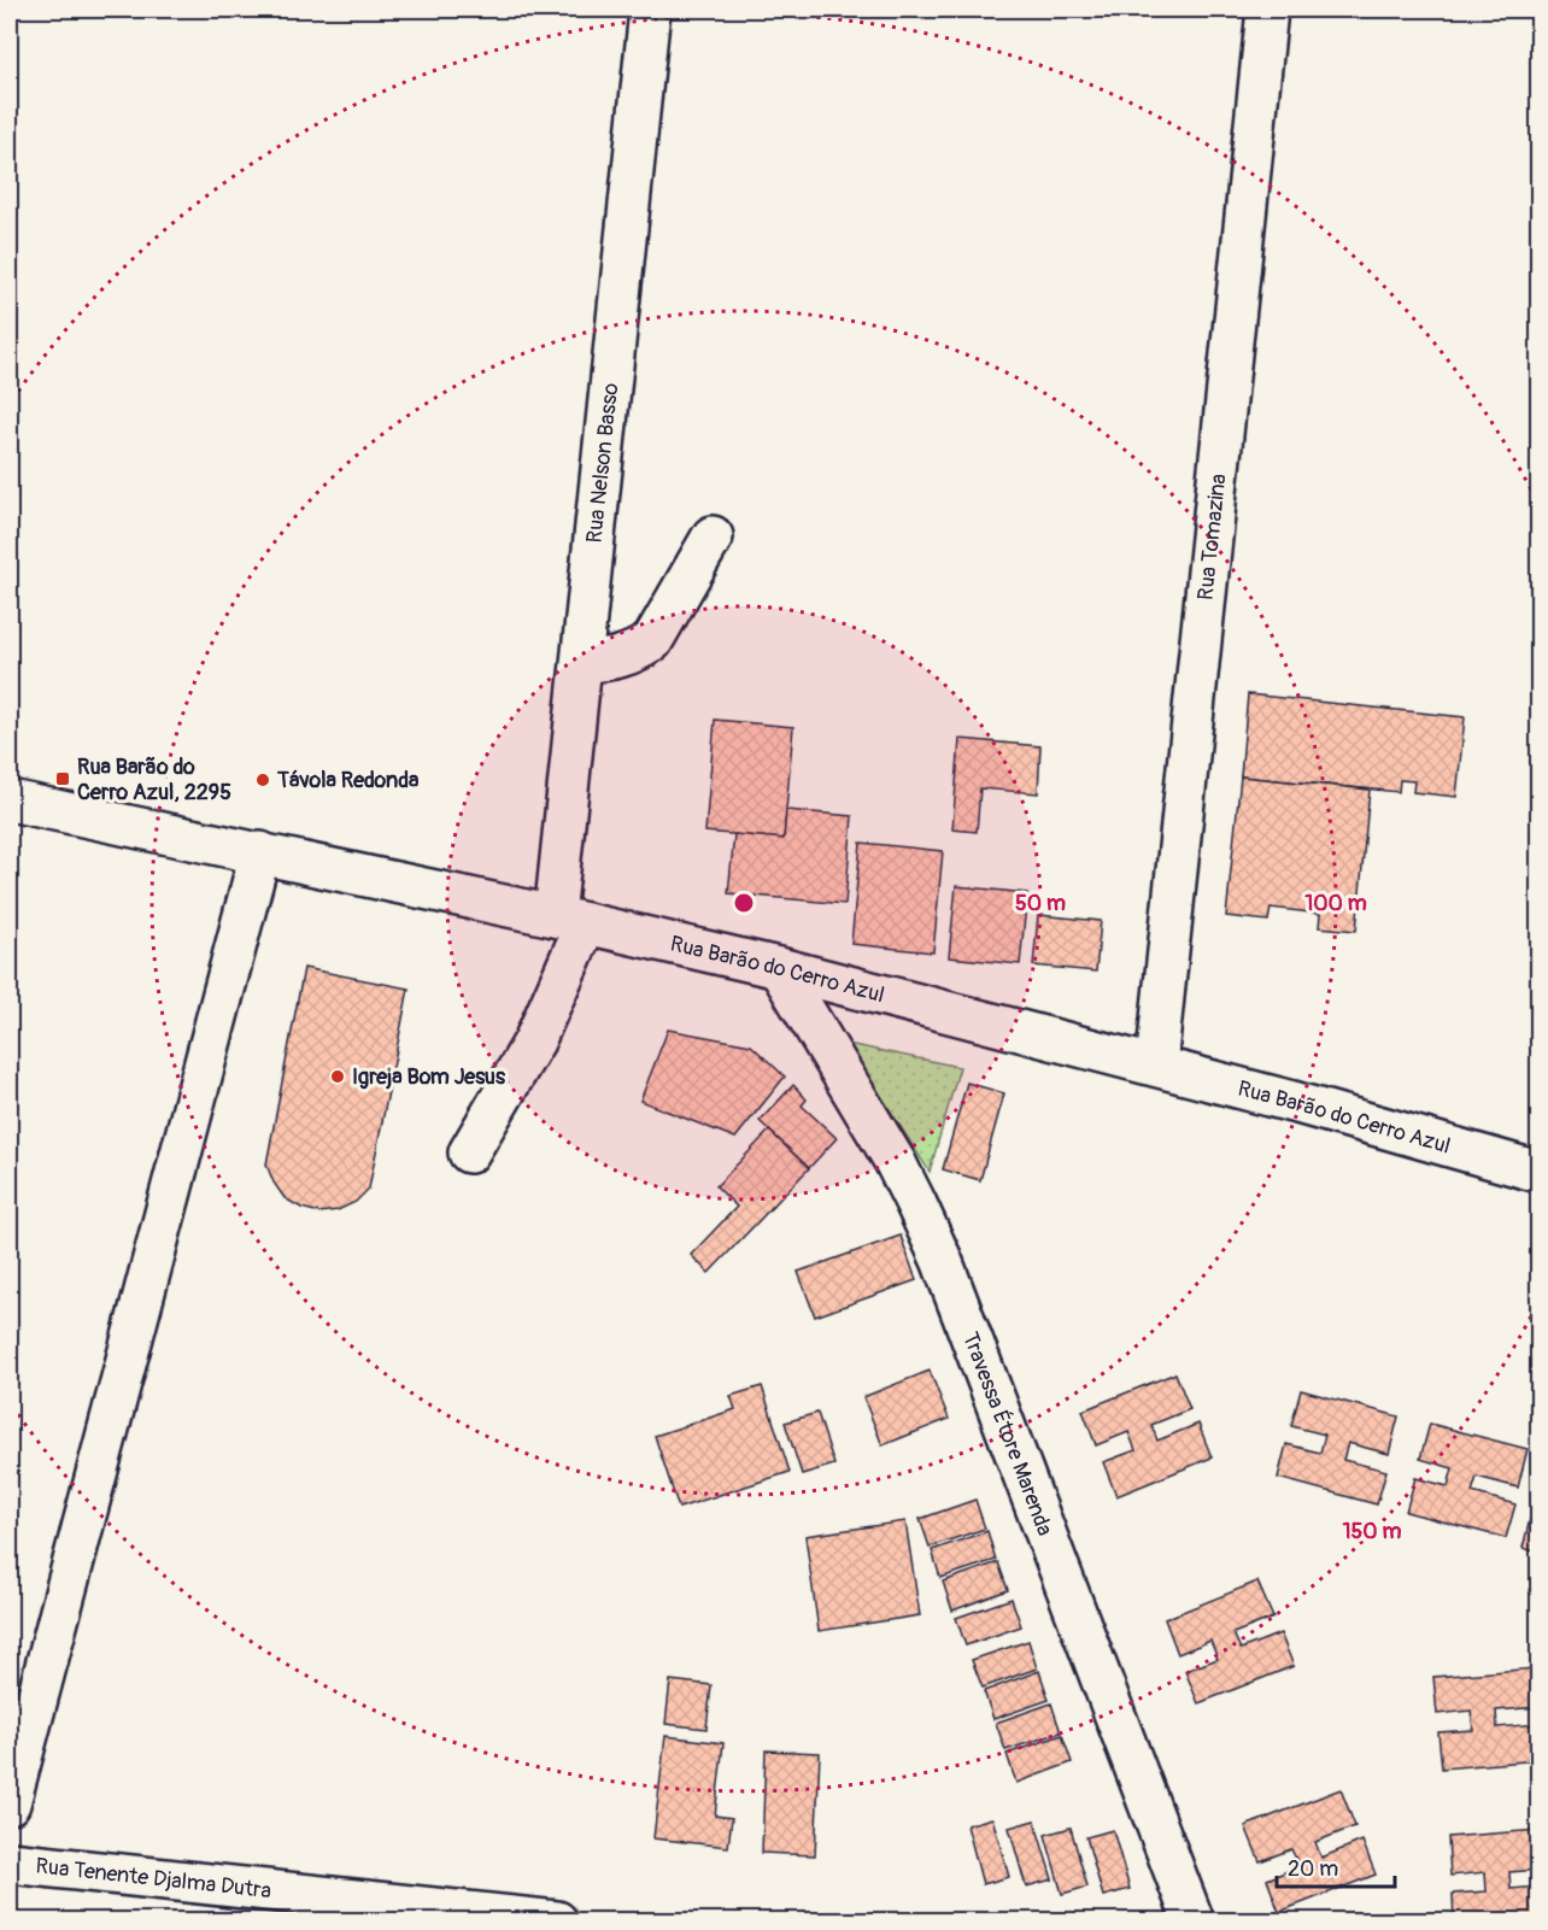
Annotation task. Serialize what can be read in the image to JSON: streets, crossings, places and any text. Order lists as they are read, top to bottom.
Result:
{
  "streets": {
    "street": [
      "Rua Nelson Basso",
      "Rua Tomazina",
      "Rua Barão do Cerro Azul",
      "Travessa Étore Marenda",
      "Rua Tenente Djalma Dutra"
    ]
  },
  "crossings": [
    ["Rua Nelson Basso", "Rua Barão do Cerro Azul"],
    ["Rua Tomazina", "Rua Barão do Cerro Azul"],
    ["Rua Barão do Cerro Azul", "Travessa Étore Marenda"]
  ],
  "places": {
    "transit": ["Rua Barão do Cerro Azul, 2295"],
    "other": ["Távola Redonda", "Igreja Bom Jesus"]
  },
  "scale_bar": "20 m",
  "rings": ["50 m", "100 m", "150 m"]
}
